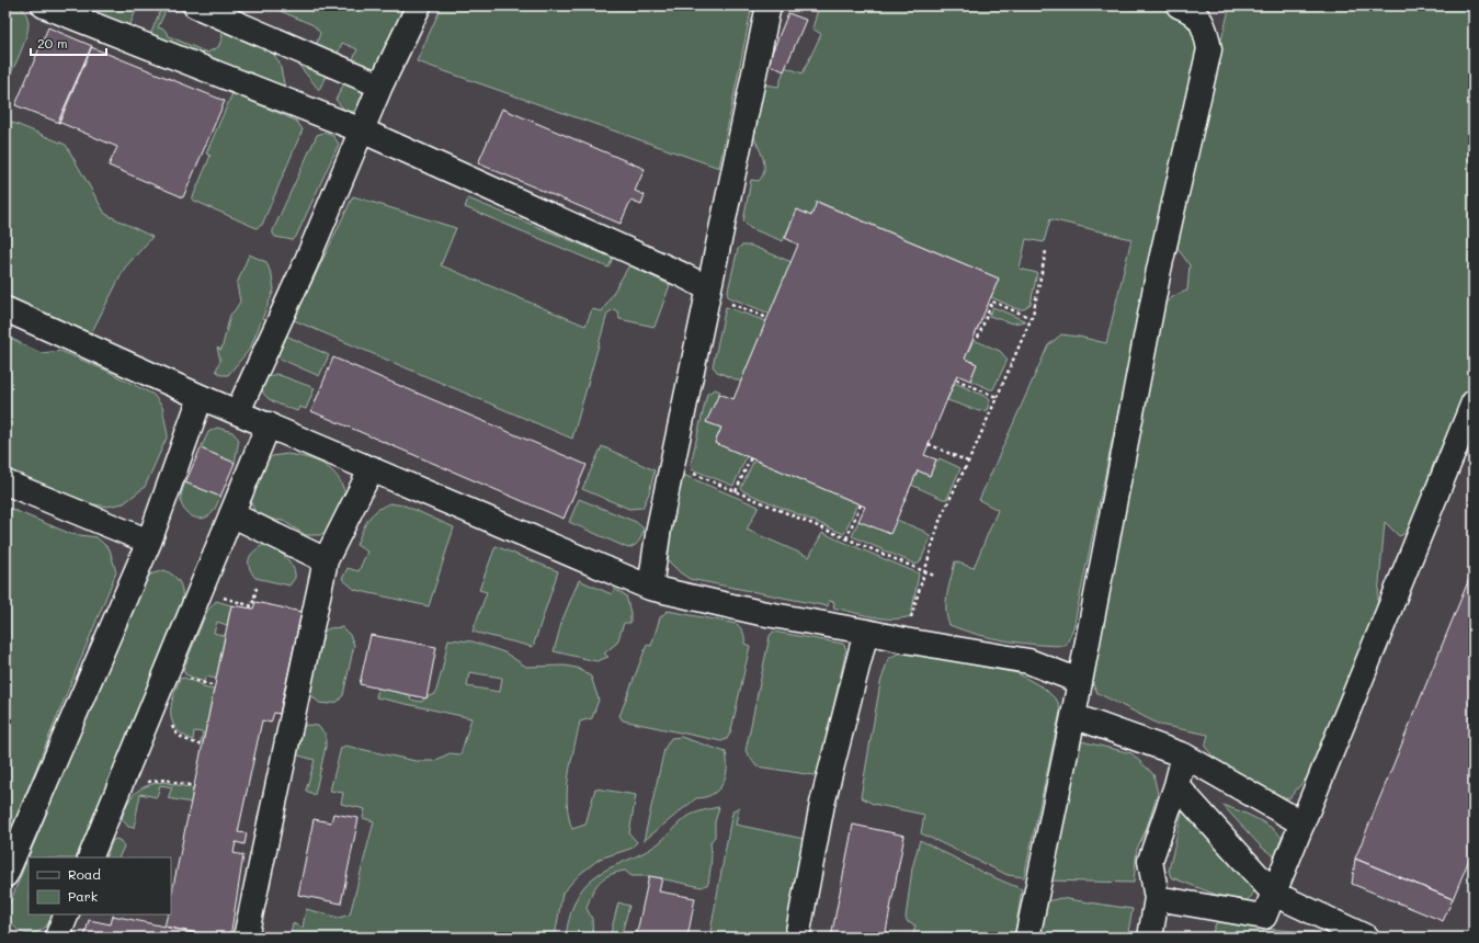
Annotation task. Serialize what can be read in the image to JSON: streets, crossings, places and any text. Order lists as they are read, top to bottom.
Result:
{
  "legend": ["Road", "Park"],
  "scale_bar": "20 m"
}
